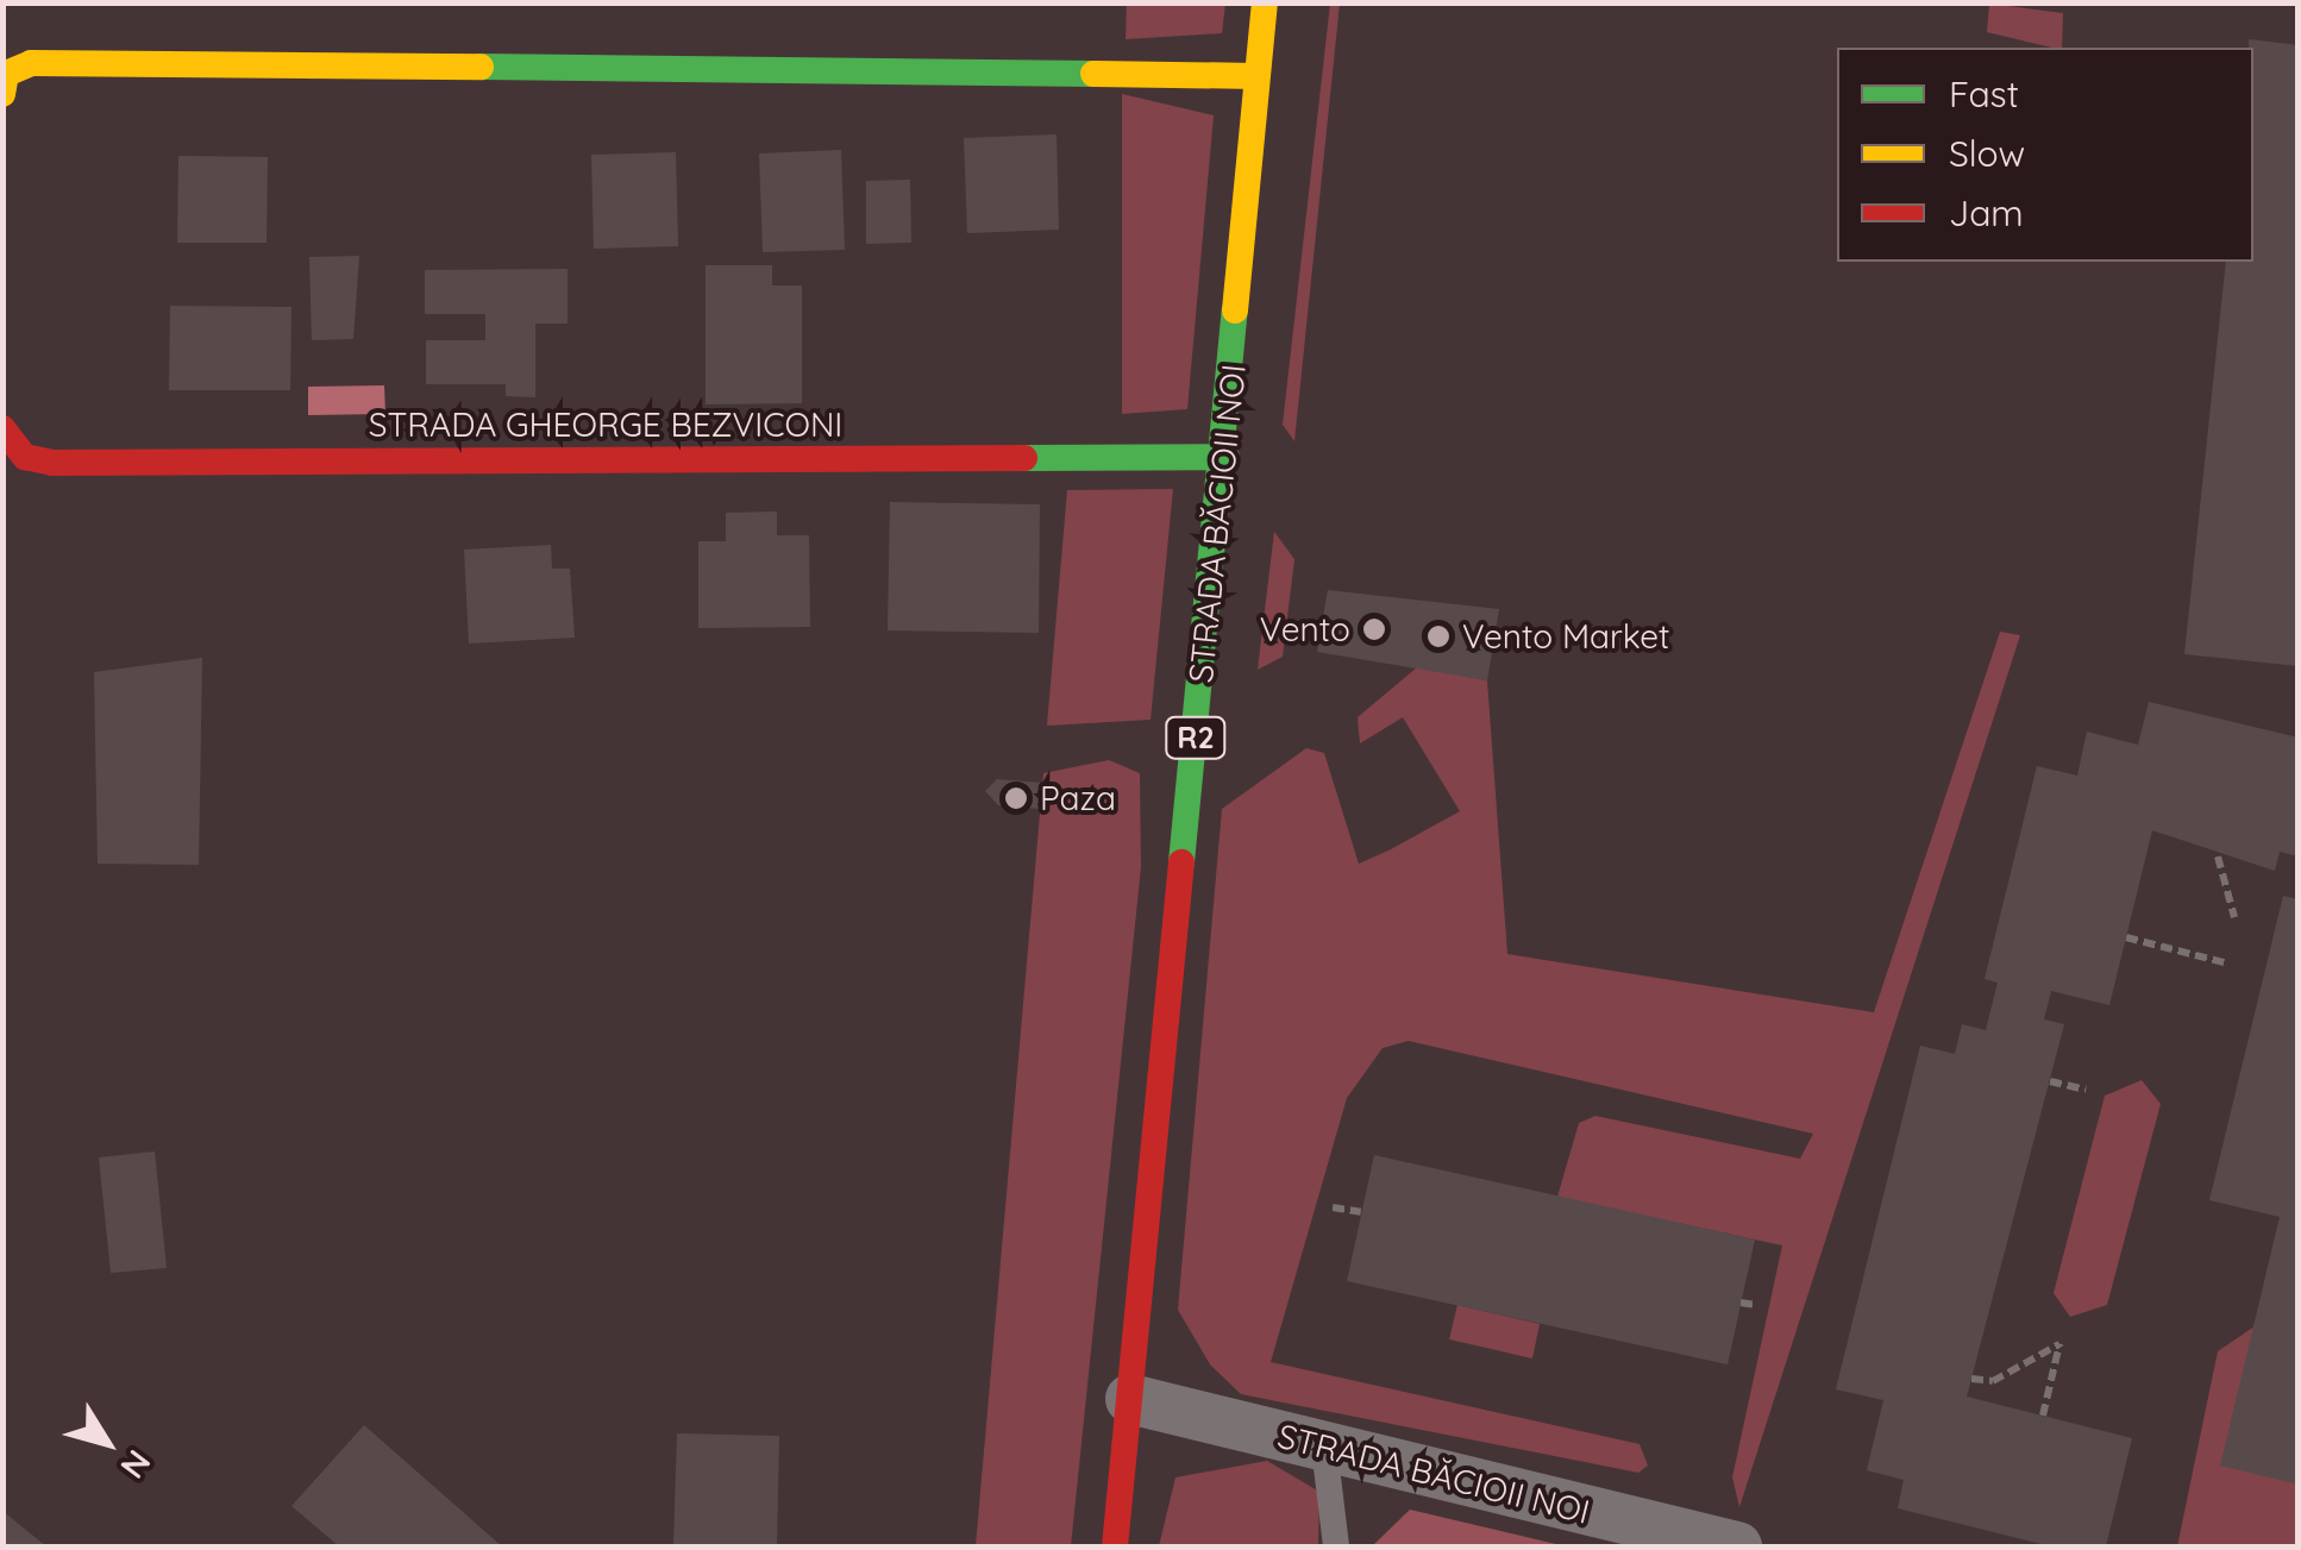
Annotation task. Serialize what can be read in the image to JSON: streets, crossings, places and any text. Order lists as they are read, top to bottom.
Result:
{
  "streets": {
    "street": ["STRADA GHEORGE BEZVICONI", "STRADA BĂCIOII NOI", "R2"]
  },
  "crossings": [
    ["STRADA GHEORGE BEZVICONI", "STRADA BĂCIOII NOI"]
  ],
  "places": ["Vento", "Vento Market", "Paza"],
  "legend": ["Fast", "Slow", "Jam"],
  "north": "bottom right"
}
